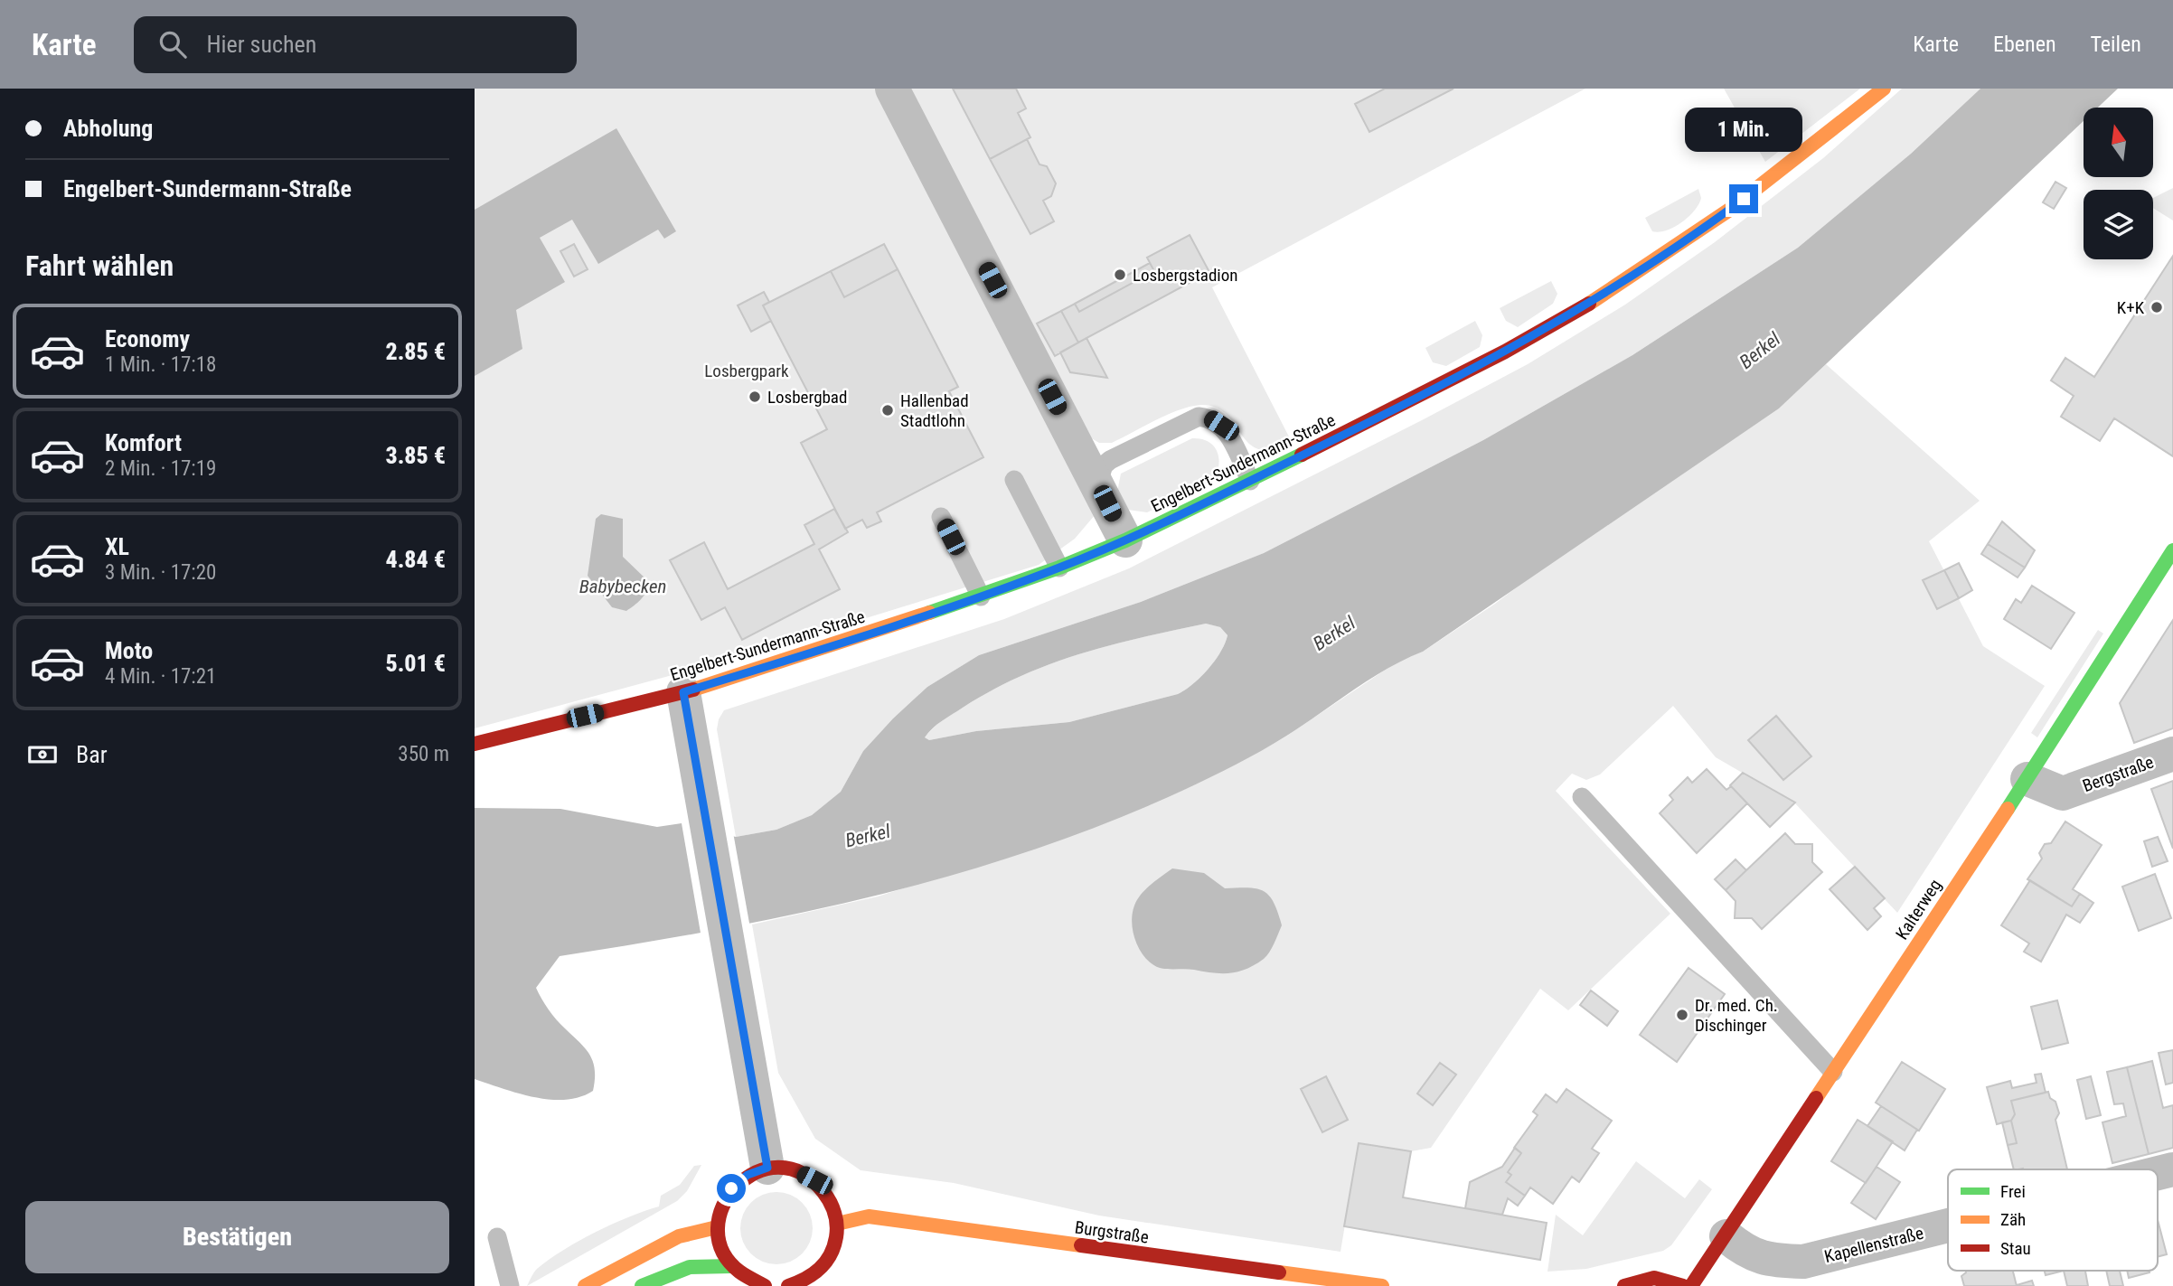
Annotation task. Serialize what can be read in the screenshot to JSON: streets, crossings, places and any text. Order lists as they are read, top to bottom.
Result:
{
  "streets": {
    "street": [
      "Engelbert-Sundermann-Straße",
      "Bergstraße",
      "Kalterweg",
      "Burgstraße",
      "Kapellenstraße"
    ]
  },
  "crossings": [
    ["Bergstraße", "Kalterweg"],
    ["Kalterweg", "Kapellenstraße"]
  ],
  "water": ["Berkel", "Babybecken"],
  "parks": ["Losbergpark"],
  "places": [
    "Losbergstadion",
    "K+K",
    "Losbergbad",
    "Hallenbad Stadtlohn",
    "Dr. med. Ch. Dischinger"
  ],
  "legend": ["Frei", "Zäh", "Stau"],
  "north": "top",
  "page": {
    "header": "Karte",
    "search": "Hier suchen",
    "nav": ["Karte", "Ebenen", "Teilen"],
    "banner": ["Abholung", "Engelbert-Sundermann-Straße"],
    "bubble": "1 Min.",
    "heading": "Fahrt wählen",
    "list": [
      {
        "name": "Economy",
        "note": "1 Min. · 17:18",
        "value": "2.85 €"
      },
      {
        "name": "Komfort",
        "note": "2 Min. · 17:19",
        "value": "3.85 €"
      },
      {
        "name": "XL",
        "note": "3 Min. · 17:20",
        "value": "4.84 €"
      },
      {
        "name": "Moto",
        "note": "4 Min. · 17:21",
        "value": "5.01 €"
      }
    ],
    "pay": ["Bar", "350 m"],
    "buttons": "Bestätigen"
  }
}
